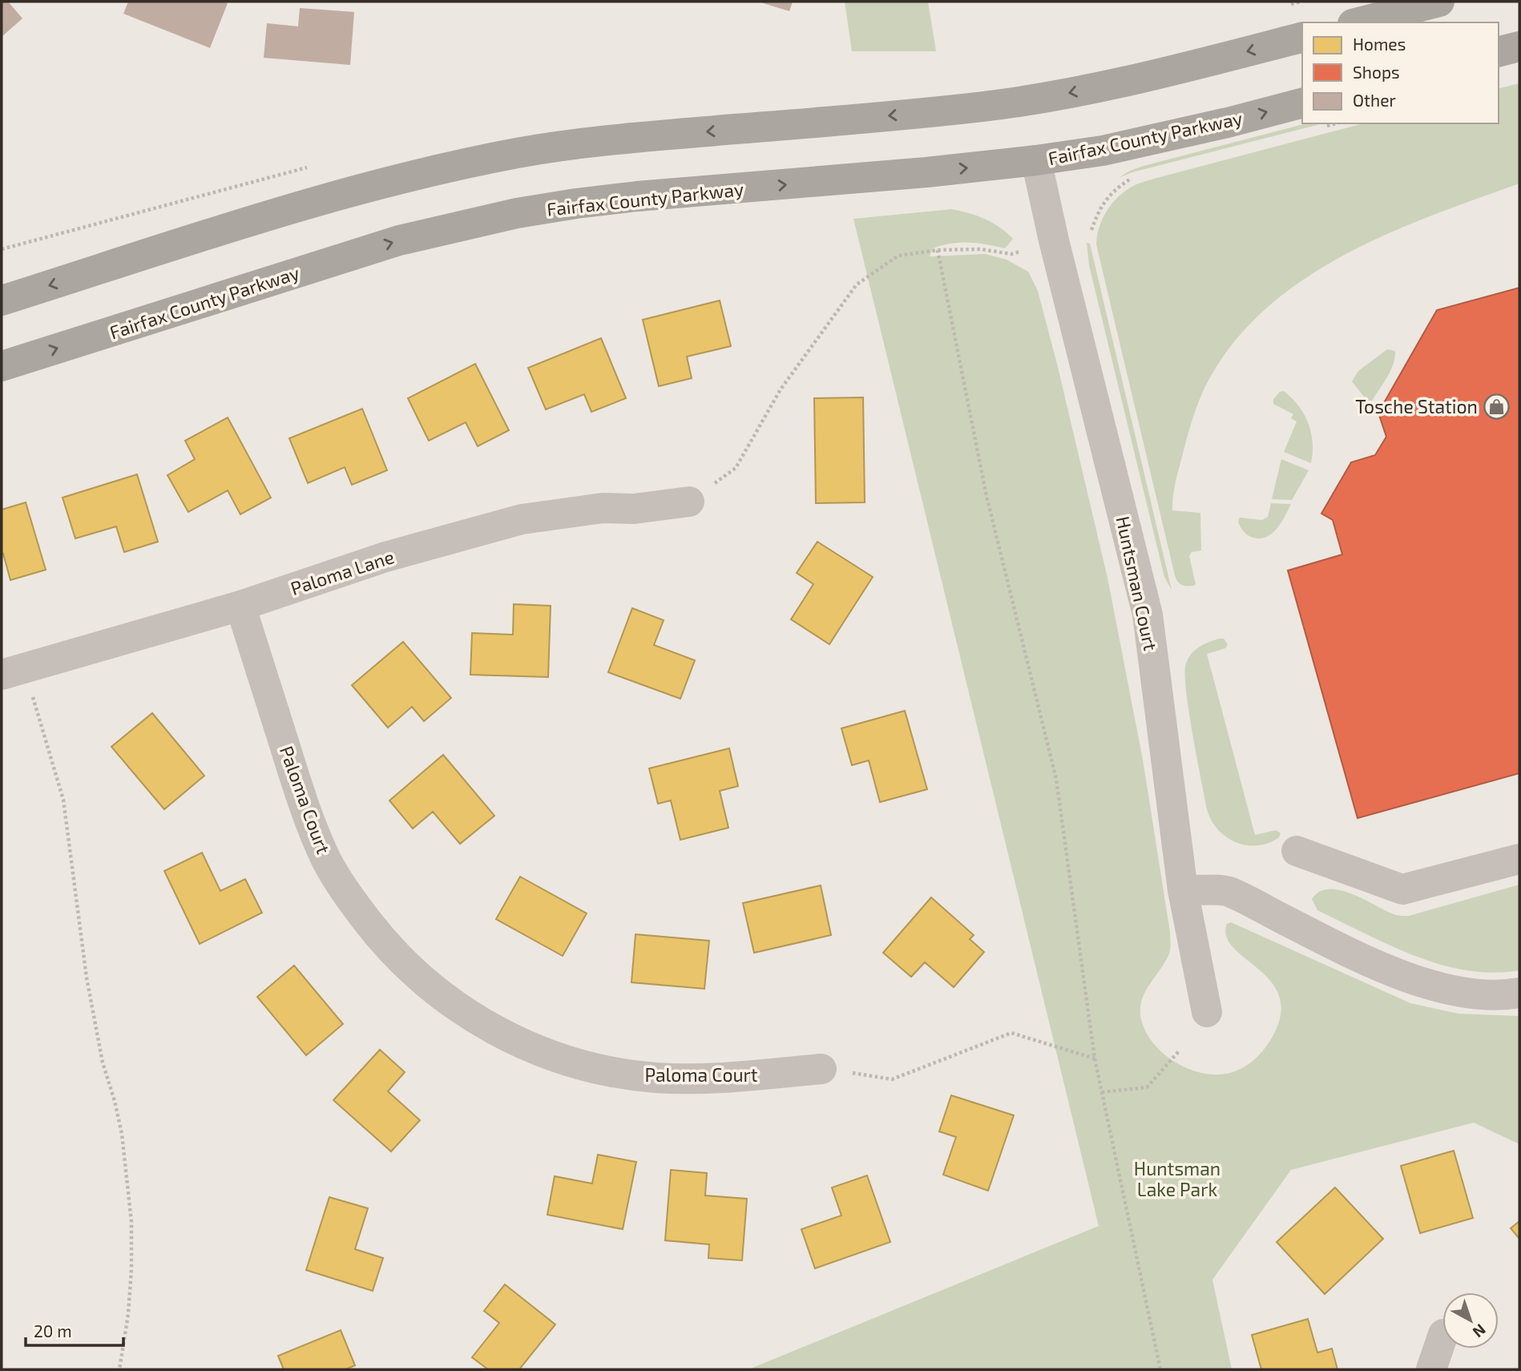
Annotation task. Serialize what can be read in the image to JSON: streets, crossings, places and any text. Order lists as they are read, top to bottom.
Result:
{
  "streets": {
    "highway": ["Fairfax County Parkway"],
    "street": ["Paloma Lane", "Huntsman Court", "Paloma Court"]
  },
  "crossings": [
    ["Fairfax County Parkway", "Huntsman Court"],
    ["Paloma Lane", "Paloma Court"]
  ],
  "parks": ["Huntsman Lake Park"],
  "places": {
    "shop": ["Tosche Station"]
  },
  "legend": ["Homes", "Shops", "Other"],
  "scale_bar": "20 m",
  "north": "bottom right"
}
